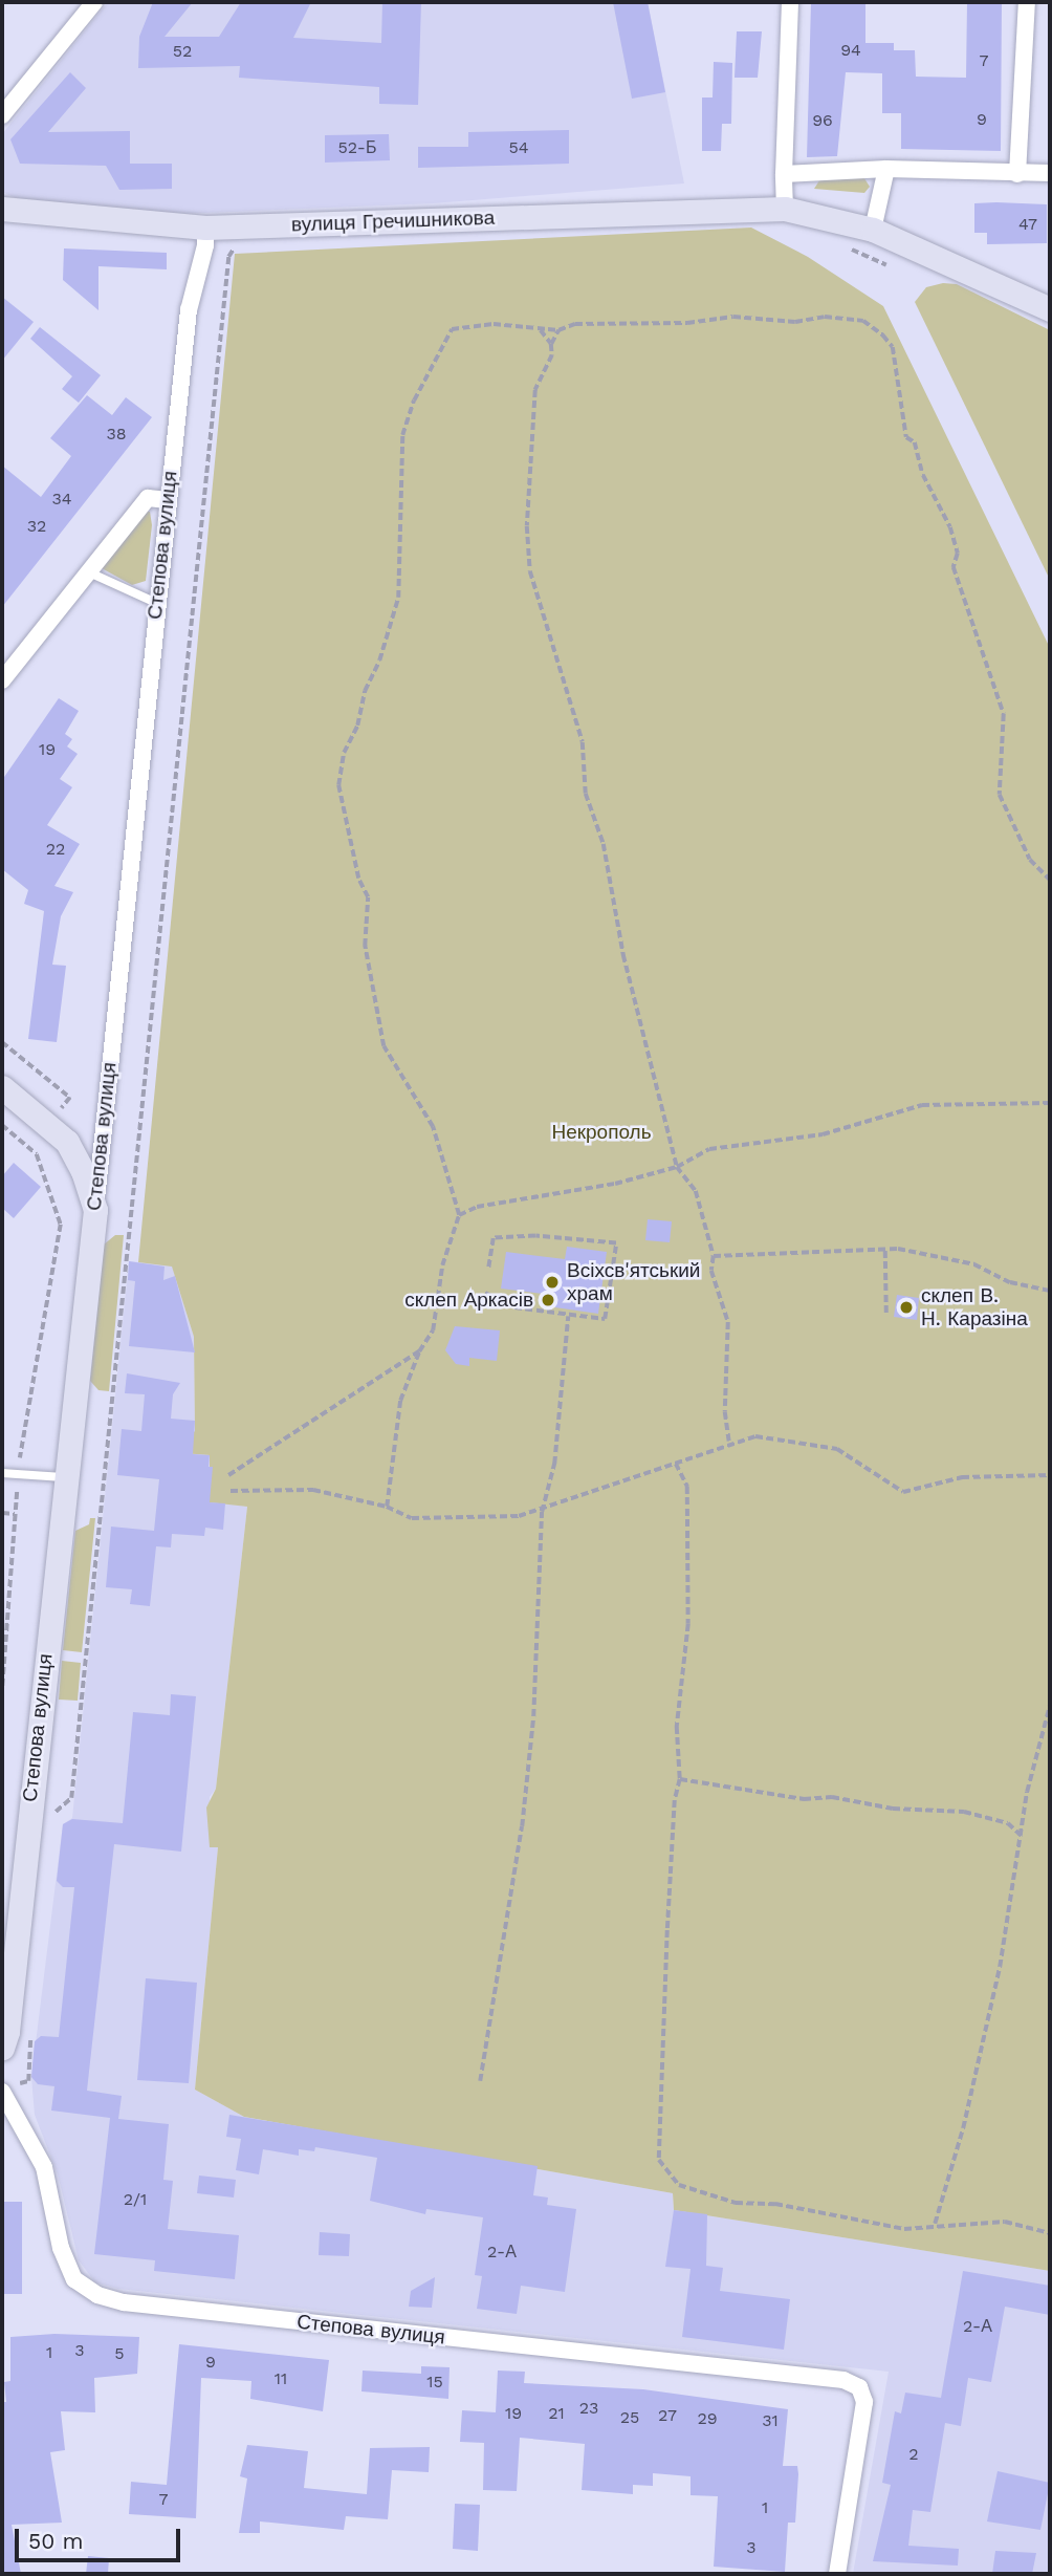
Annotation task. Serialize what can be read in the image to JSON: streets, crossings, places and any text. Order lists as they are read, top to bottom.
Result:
{
  "streets": {
    "main road": ["вулиця Гречишникова", "Степова вулиця"]
  },
  "crossings": [
    ["вулиця Гречишникова", "Степова вулиця"]
  ],
  "parks": ["Некрополь"],
  "places": ["Всіхсв'ятський храм", "склеп Аркасів", "склеп В. Н. Каразіна"],
  "house_numbers": [
    "94",
    "52",
    "7",
    "9",
    "96",
    "52-Б",
    "54",
    "47",
    "38",
    "34",
    "32",
    "19",
    "22",
    "2/1",
    "2-А",
    "2-А",
    "3",
    "1",
    "5",
    "9",
    "11",
    "15",
    "23",
    "19",
    "21",
    "27",
    "25",
    "29",
    "31",
    "2",
    "7",
    "1",
    "3"
  ],
  "scale_bar": "50 m"
}
